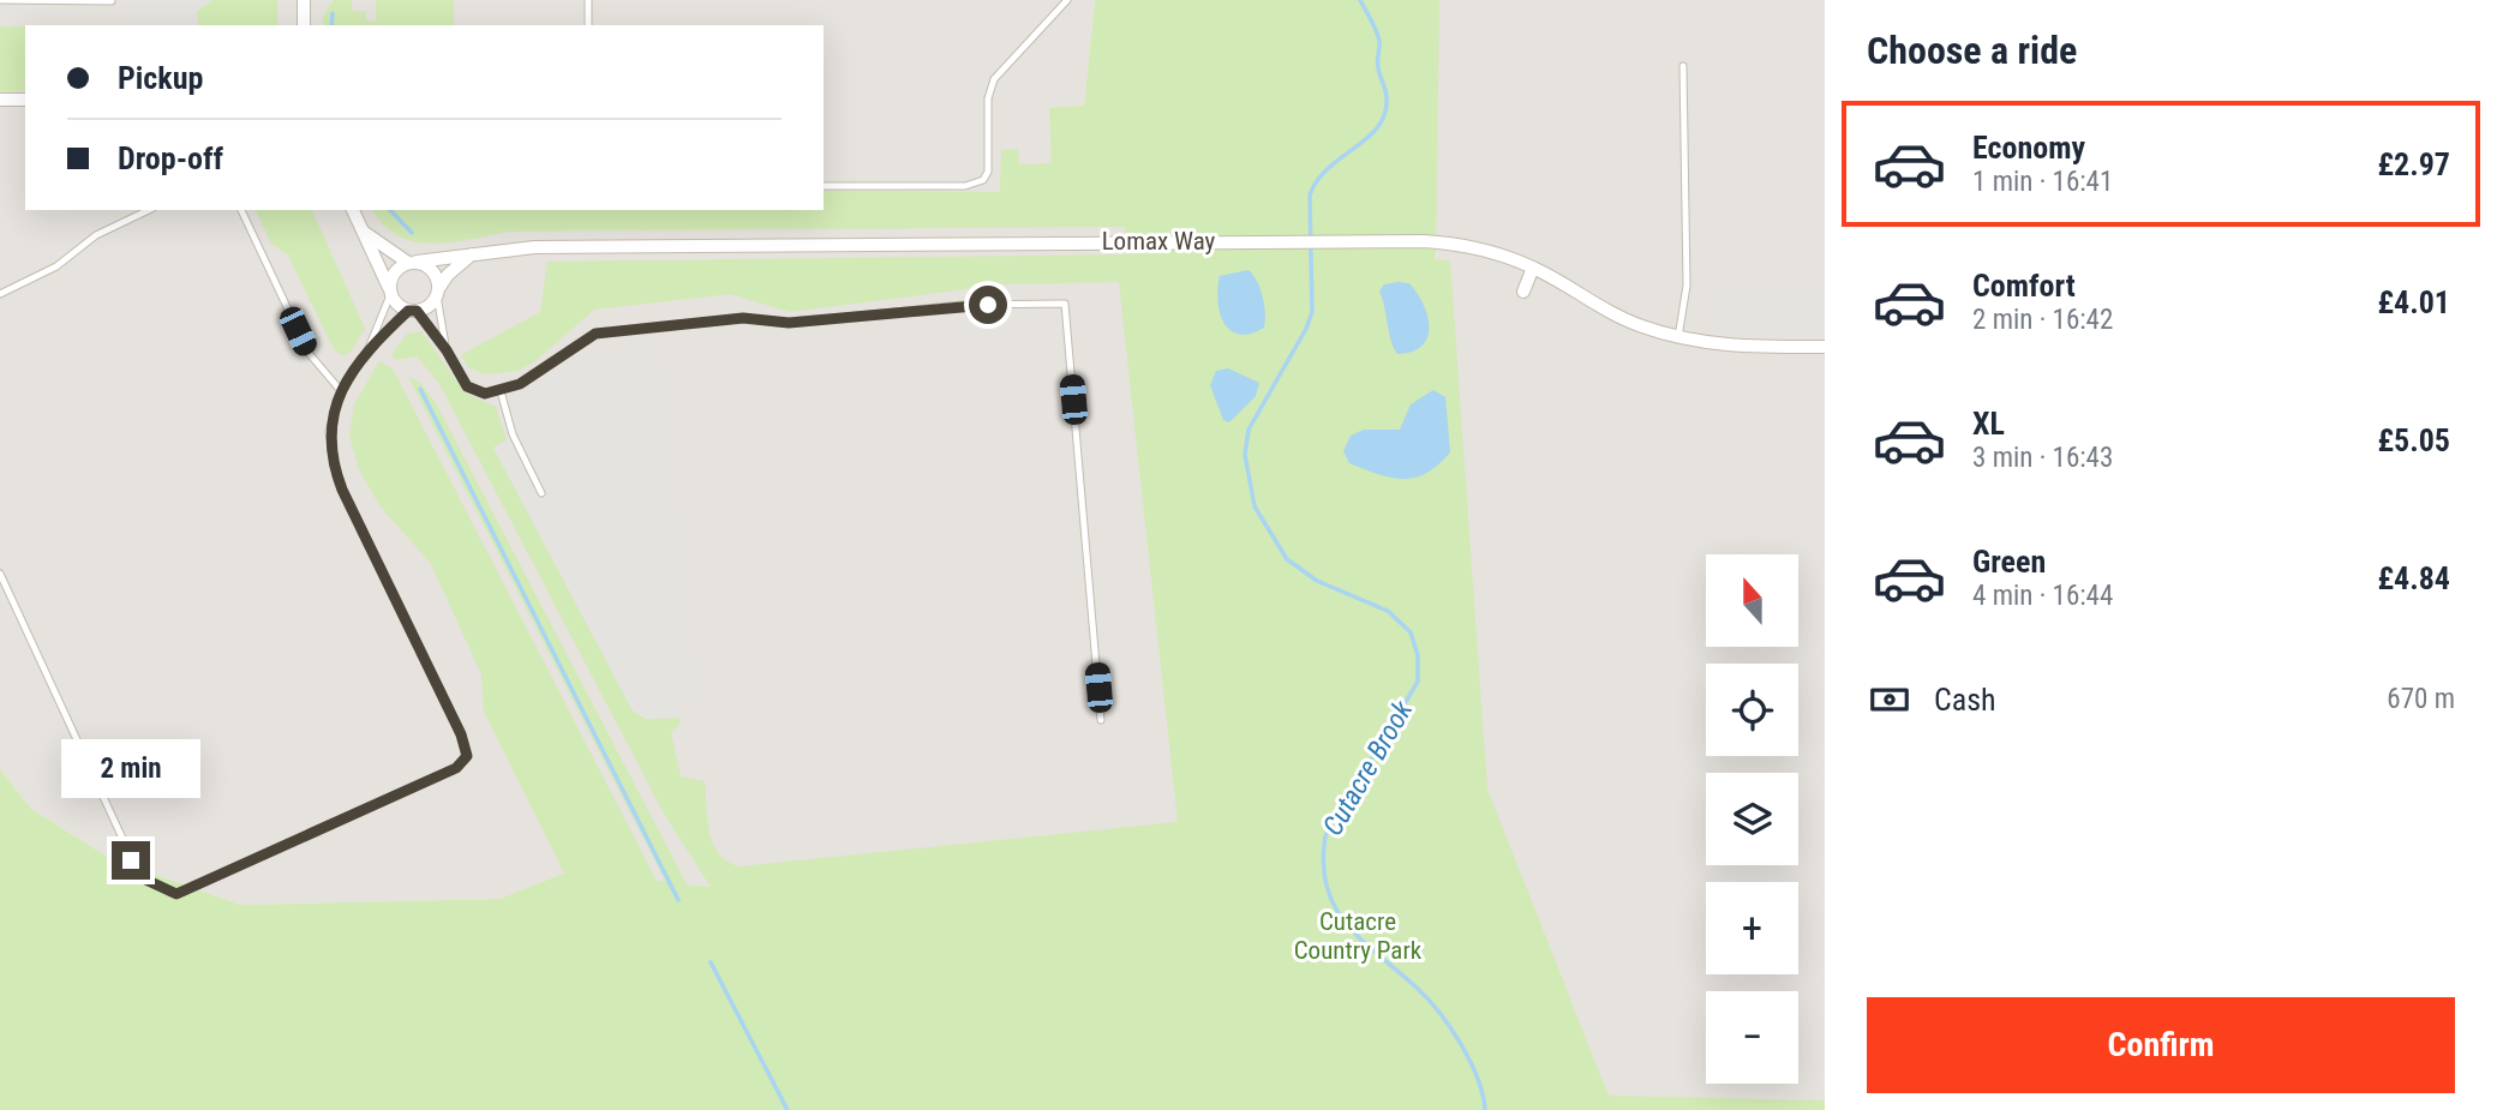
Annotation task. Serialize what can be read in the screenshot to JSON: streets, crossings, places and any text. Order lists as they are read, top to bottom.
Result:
{
  "streets": {
    "street": ["Lomax Way"]
  },
  "water": ["Cutacre Brook"],
  "parks": ["Cutacre Country Park"],
  "north": "top",
  "page": {
    "heading": "Choose a ride",
    "banner": ["Pickup", "Drop-off"],
    "list": [
      {
        "name": "Economy",
        "note": "1 min · 16:41",
        "value": "£2.97"
      },
      {
        "name": "Comfort",
        "note": "2 min · 16:42",
        "value": "£4.01"
      },
      {
        "name": "XL",
        "note": "3 min · 16:43",
        "value": "£5.05"
      },
      {
        "name": "Green",
        "note": "4 min · 16:44",
        "value": "£4.84"
      }
    ],
    "map_buttons": ["+", "−"],
    "pay": ["Cash", "670 m"],
    "bubble": "2 min",
    "buttons": "Confirm"
  }
}
